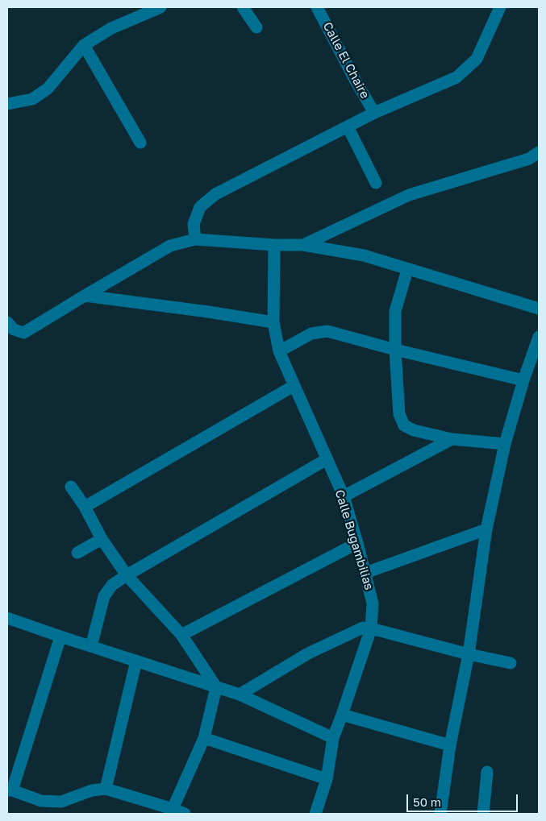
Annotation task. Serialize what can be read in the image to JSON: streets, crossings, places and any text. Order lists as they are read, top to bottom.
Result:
{
  "streets": {
    "street": ["Calle El Chaire", "Calle Bugambilias"]
  },
  "scale_bar": "50 m"
}
